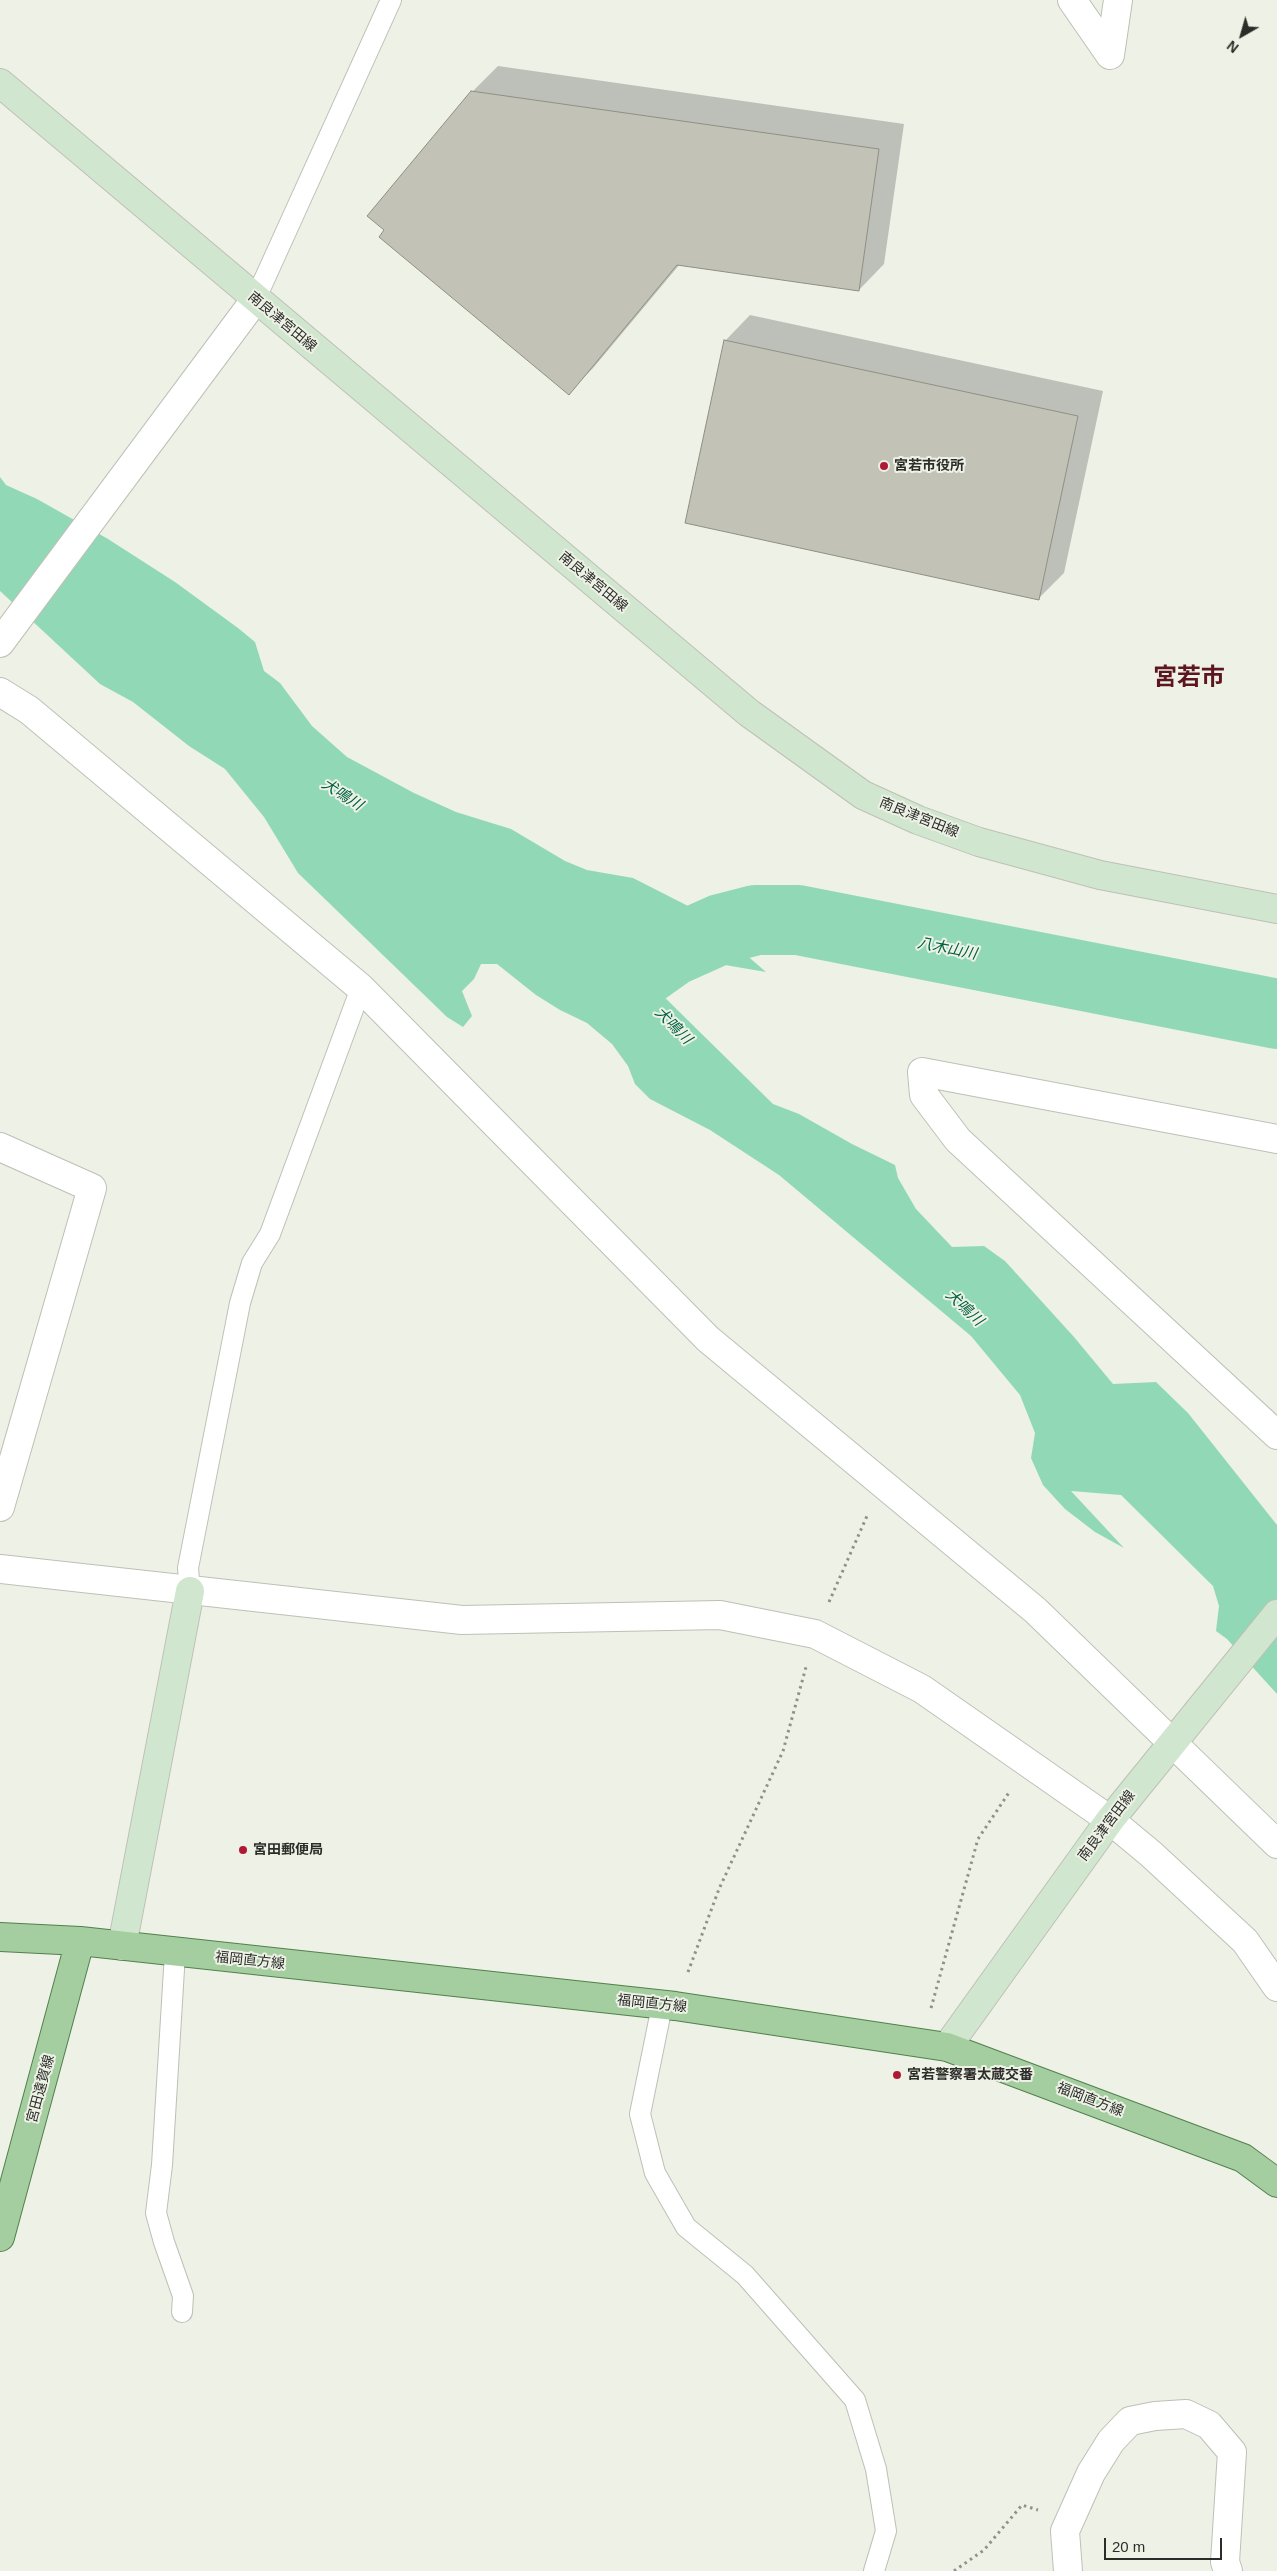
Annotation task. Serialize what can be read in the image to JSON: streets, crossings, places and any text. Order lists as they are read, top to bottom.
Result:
{
  "streets": {
    "main road": ["南良津宮田線", "福岡直方線", "宮田遠賀線"]
  },
  "crossings": [
    ["南良津宮田線", "福岡直方線"],
    ["福岡直方線", "宮田遠賀線"]
  ],
  "districts": ["宮若市"],
  "water": ["犬鳴川", "八木山川"],
  "places": ["宮若市役所", "宮田郵便局", "宮若警察署太蔵交番"],
  "scale_bar": "20 m",
  "north": "bottom left"
}
